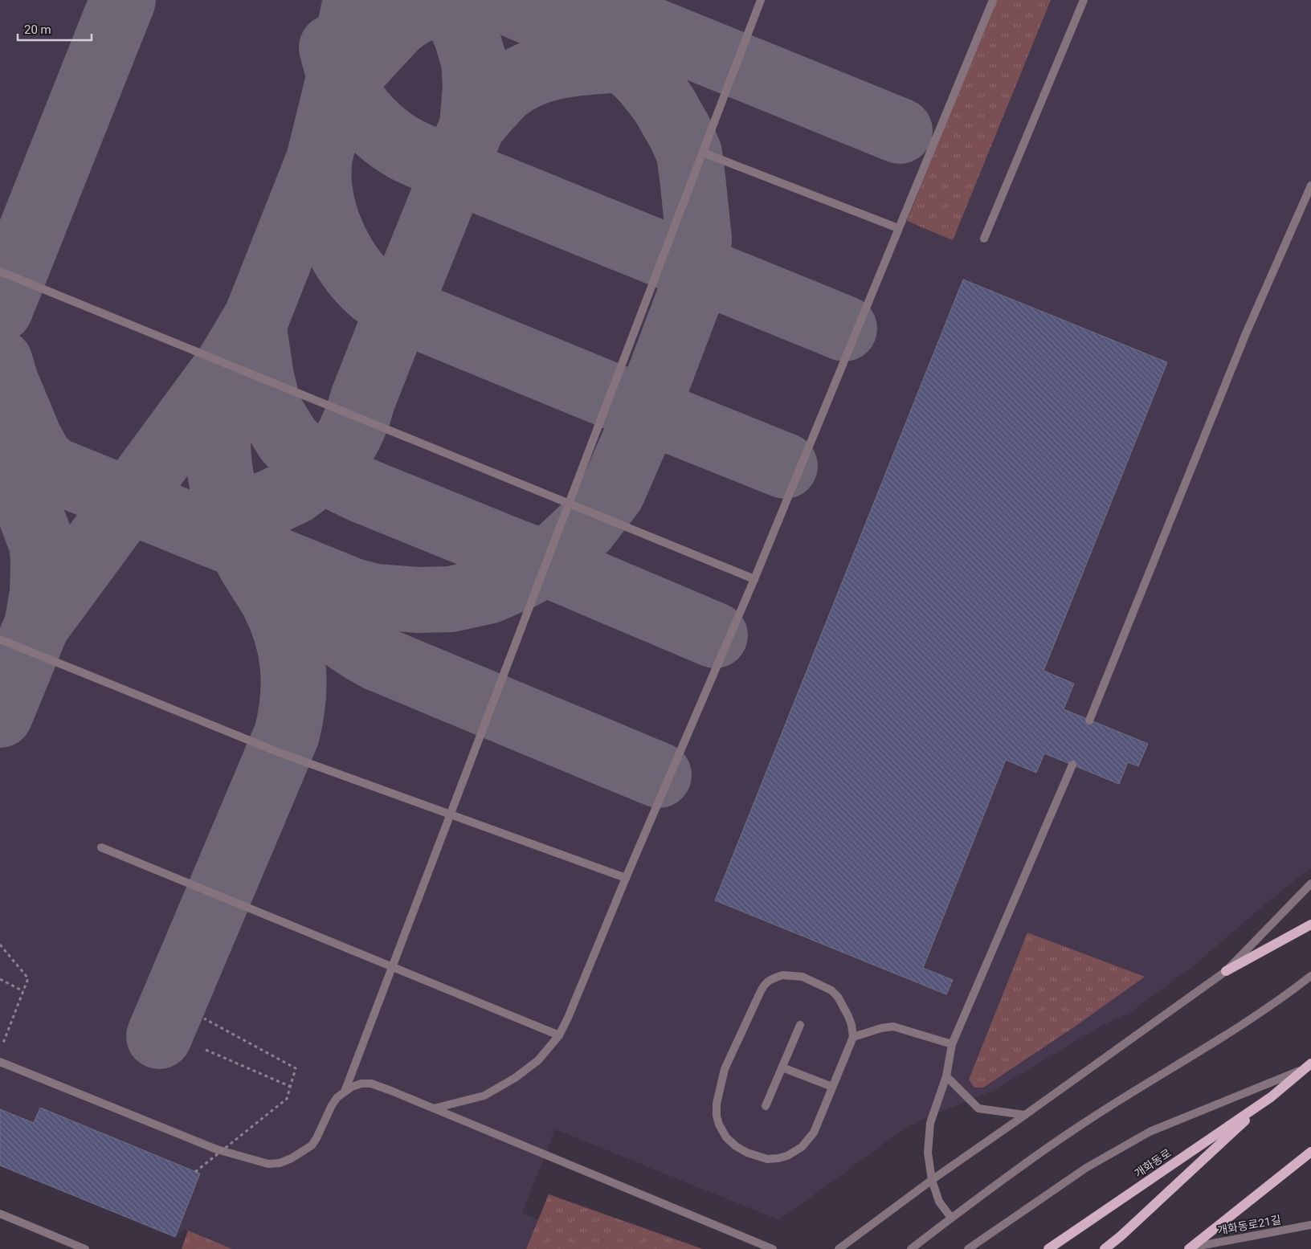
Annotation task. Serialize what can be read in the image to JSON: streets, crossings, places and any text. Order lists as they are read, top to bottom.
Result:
{
  "streets": {
    "main road": ["개화동로"],
    "street": ["개화동로21길"]
  },
  "scale_bar": "20 m"
}
